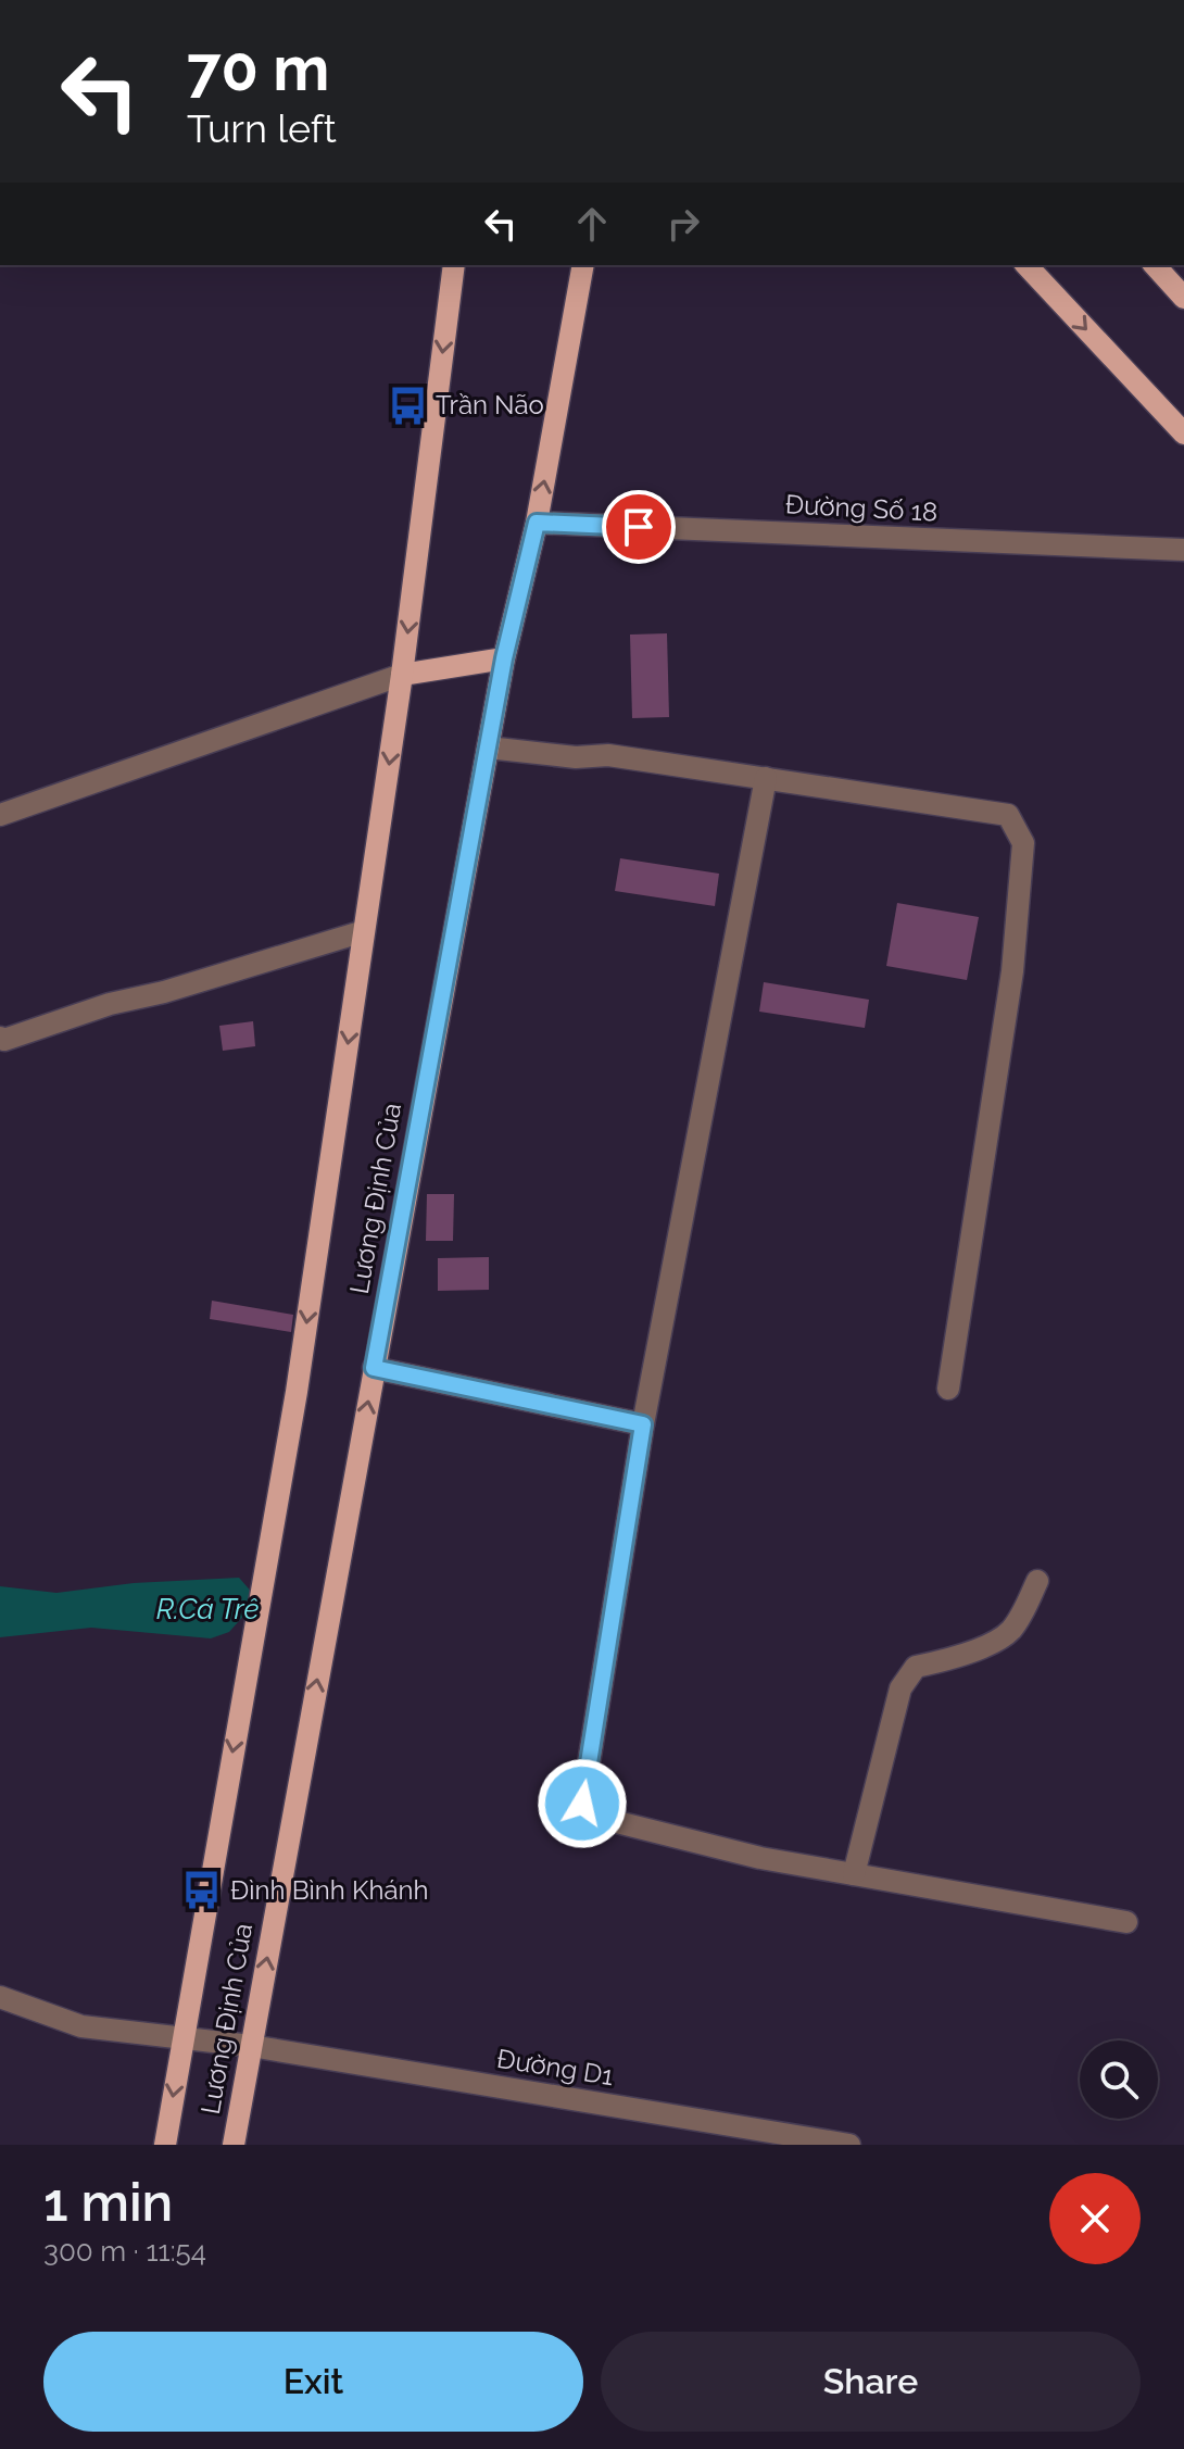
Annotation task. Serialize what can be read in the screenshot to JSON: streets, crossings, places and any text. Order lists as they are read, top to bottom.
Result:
{
  "streets": {
    "main road": ["Lương Định Của"],
    "street": ["Đường Số 18", "Đường D1"]
  },
  "crossings": [
    ["Đường Số 18", "Lương Định Của"],
    ["Lương Định Của", "Đường D1"]
  ],
  "water": ["R.Cá Trê"],
  "places": {
    "bus stop": ["Trần Não", "Đình Bình Khánh"]
  },
  "page": {
    "turn": ["70 m", "Turn left"],
    "heading": ["1 min", "300 m · 11:54"],
    "buttons": ["Exit", "Share"]
  }
}
